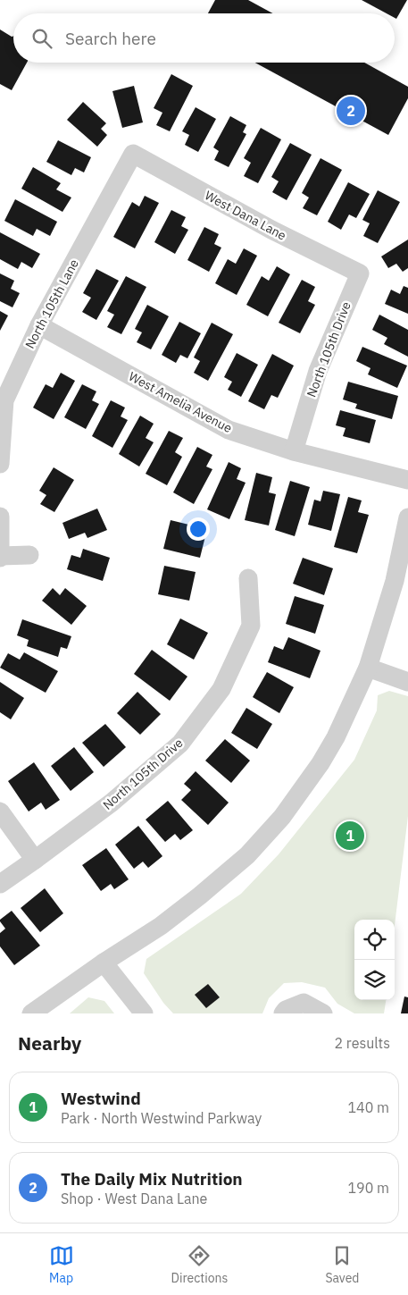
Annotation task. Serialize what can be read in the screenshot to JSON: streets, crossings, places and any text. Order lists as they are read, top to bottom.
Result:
{
  "streets": {
    "street": [
      "West Dana Lane",
      "North 105th Lane",
      "North 105th Drive",
      "West Amelia Avenue"
    ]
  },
  "crossings": [
    ["West Dana Lane", "North 105th Lane"],
    ["West Dana Lane", "North 105th Drive"],
    ["North 105th Lane", "West Amelia Avenue"],
    ["North 105th Drive", "West Amelia Avenue"]
  ],
  "page": {
    "search": "Search here",
    "pins": ["2", "1"],
    "heading": ["Nearby", "2 results"],
    "list": [
      {
        "mark": "1",
        "name": "Westwind",
        "note": "Park · North Westwind Parkway",
        "value": "140 m"
      },
      {
        "mark": "2",
        "name": "The Daily Mix Nutrition",
        "note": "Shop · West Dana Lane",
        "value": "190 m"
      }
    ],
    "nav": ["Map", "Directions", "Saved"]
  }
}
